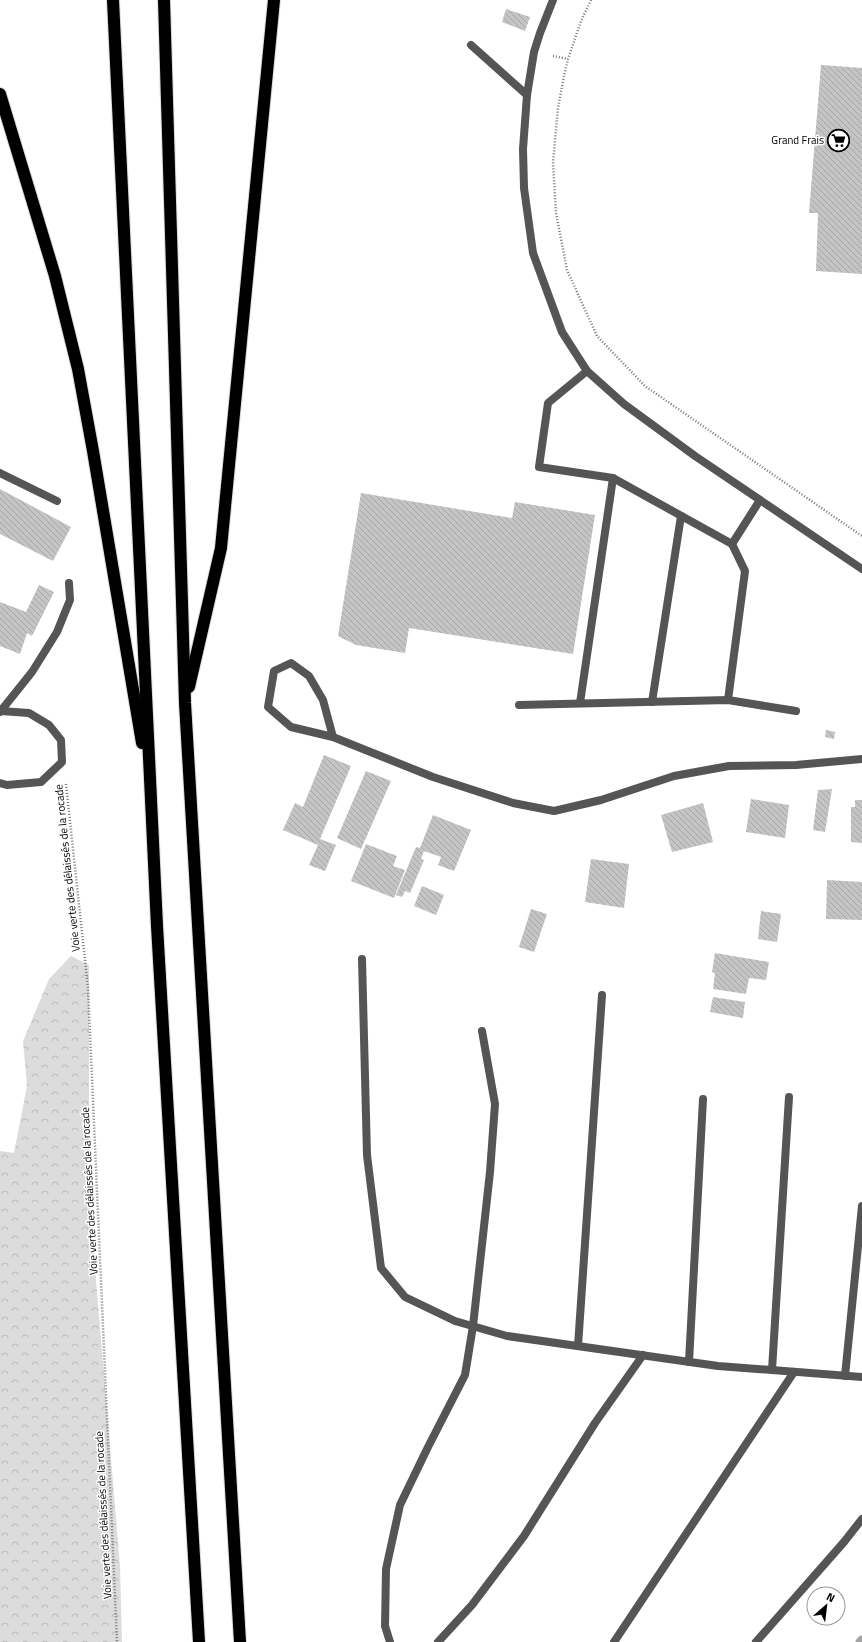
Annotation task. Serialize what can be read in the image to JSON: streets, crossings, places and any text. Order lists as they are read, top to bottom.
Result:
{
  "streets": {
    "path": ["Voie verte des délaissés de la rocade"]
  },
  "places": {
    "supermarket": ["Grand Frais"]
  },
  "north": "top right"
}
